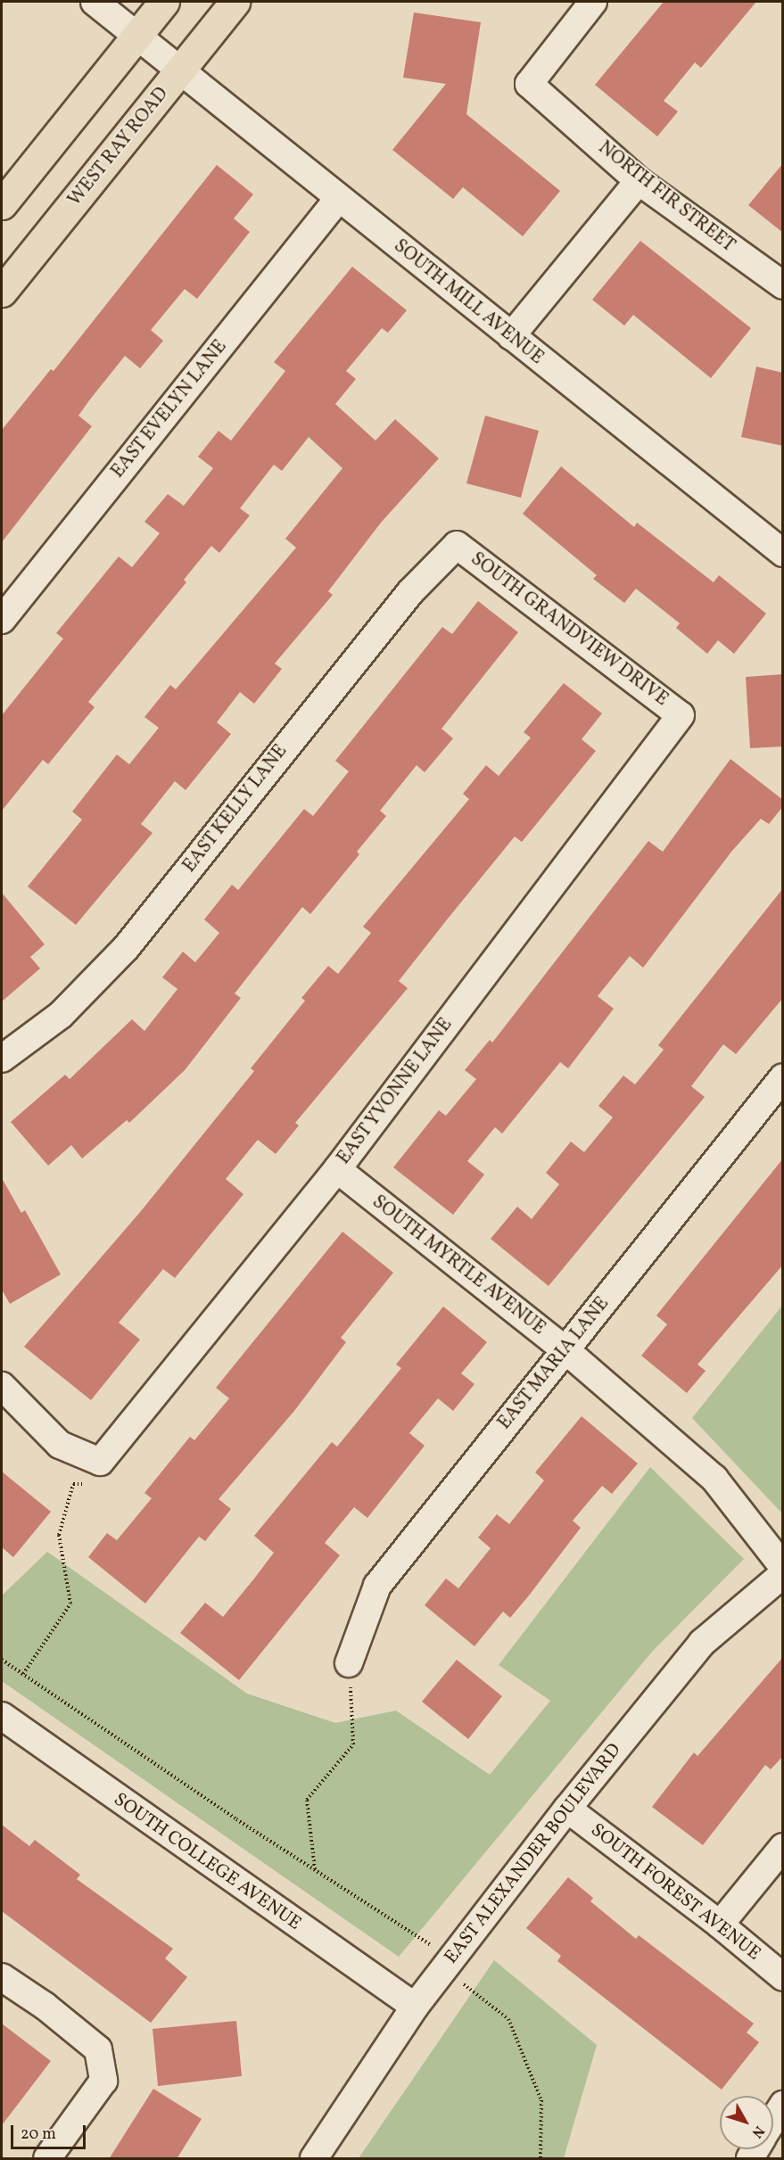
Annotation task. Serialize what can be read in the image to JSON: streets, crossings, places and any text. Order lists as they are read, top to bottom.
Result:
{
  "streets": {
    "main road": ["WEST RAY ROAD"],
    "street": [
      "NORTH FIR STREET",
      "SOUTH MILL AVENUE",
      "EAST EVELYN LANE",
      "SOUTH GRANDVIEW DRIVE",
      "EAST KELLY LANE",
      "EAST YVONNE LANE",
      "SOUTH MYRTLE AVENUE",
      "EAST MARIA LANE",
      "EAST ALEXANDER BOULEVARD",
      "SOUTH COLLEGE AVENUE",
      "SOUTH FOREST AVENUE"
    ]
  },
  "crossings": [
    ["WEST RAY ROAD", "SOUTH MILL AVENUE"],
    ["SOUTH MILL AVENUE", "EAST EVELYN LANE"],
    ["SOUTH GRANDVIEW DRIVE", "EAST KELLY LANE"],
    ["SOUTH GRANDVIEW DRIVE", "EAST YVONNE LANE"],
    ["EAST YVONNE LANE", "SOUTH MYRTLE AVENUE"],
    ["SOUTH MYRTLE AVENUE", "EAST MARIA LANE"],
    ["EAST ALEXANDER BOULEVARD", "SOUTH COLLEGE AVENUE"],
    ["EAST ALEXANDER BOULEVARD", "SOUTH FOREST AVENUE"]
  ],
  "scale_bar": "20 m",
  "north": "bottom right"
}
